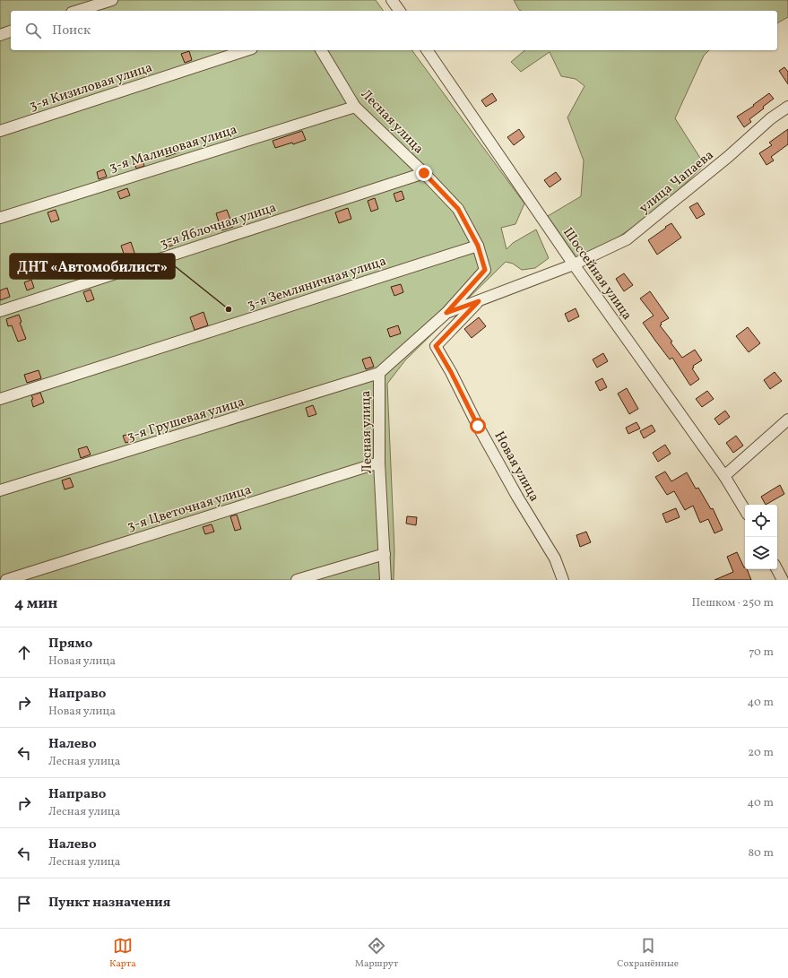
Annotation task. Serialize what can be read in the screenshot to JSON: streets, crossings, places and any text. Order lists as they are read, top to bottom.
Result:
{
  "streets": {
    "street": [
      "3-я Кизиловая улица",
      "Лесная улица",
      "3-я Малиновая улица",
      "улица Чапаева",
      "3-я Яблочная улица",
      "Шоссейная улица",
      "3-я Земляничная улица",
      "3-я Грушевая улица",
      "Новая улица",
      "3-я Цветочная улица"
    ]
  },
  "crossings": [
    ["Лесная улица", "3-я Малиновая улица"],
    ["Лесная улица", "улица Чапаева"],
    ["Лесная улица", "3-я Яблочная улица"],
    ["Лесная улица", "Шоссейная улица"],
    ["Лесная улица", "3-я Земляничная улица"],
    ["Лесная улица", "3-я Грушевая улица"],
    ["Лесная улица", "Новая улица"],
    ["Лесная улица", "3-я Цветочная улица"],
    ["улица Чапаева", "Шоссейная улица"]
  ],
  "places": ["ДНТ «Автомобилист»"],
  "page": {
    "search": "Поиск",
    "heading": ["4 мин", "Пешком · 250 m"],
    "list": [
      ["Прямо", "Новая улица", "70 m"],
      ["Направо", "Новая улица", "40 m"],
      ["Налево", "Лесная улица", "20 m"],
      ["Направо", "Лесная улица", "40 m"],
      ["Налево", "Лесная улица", "80 m"],
      "Пункт назначения"
    ],
    "nav": ["Карта", "Маршрут", "Сохранённые"]
  }
}
